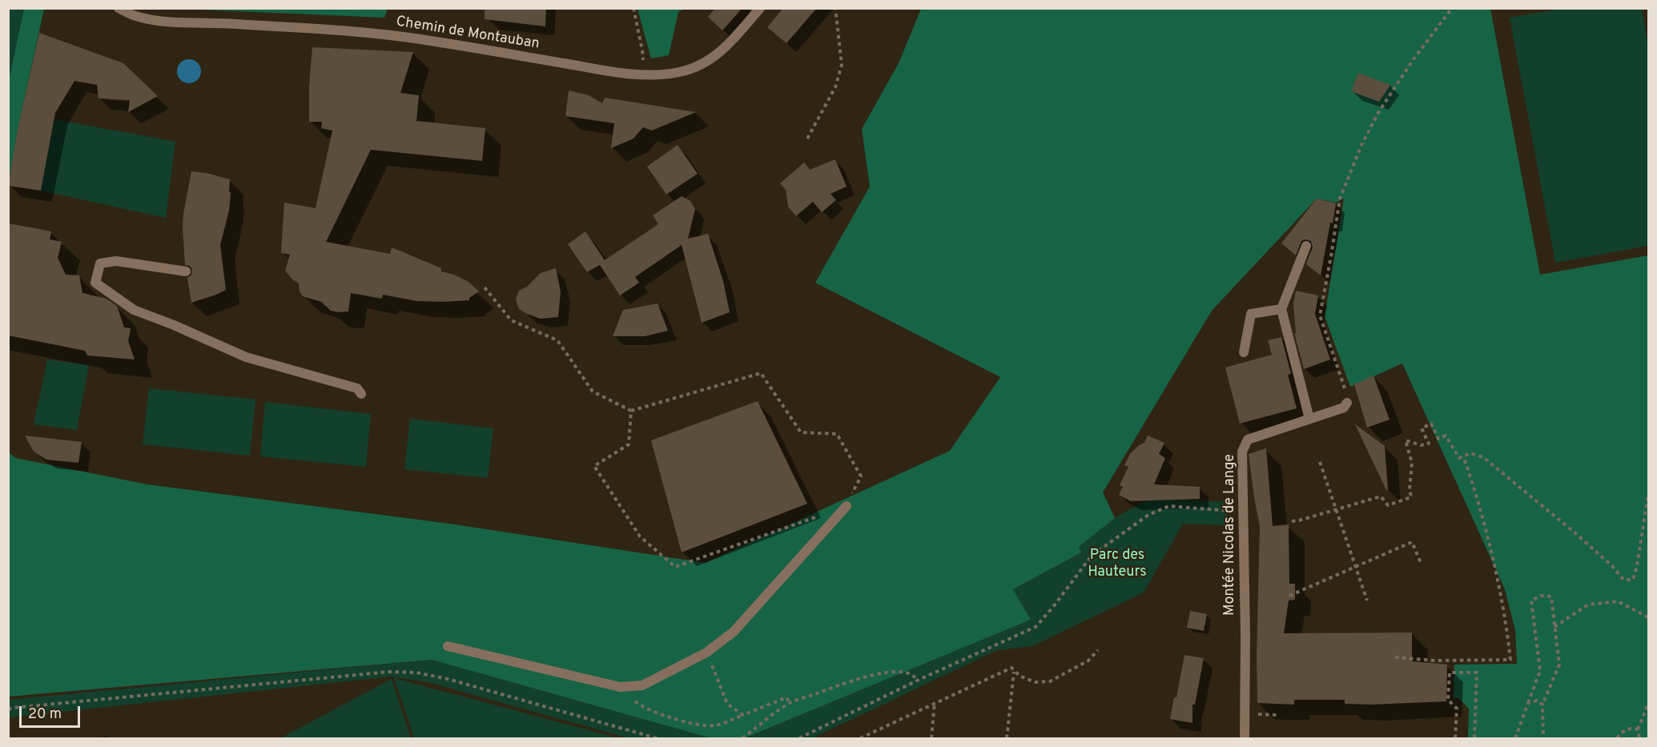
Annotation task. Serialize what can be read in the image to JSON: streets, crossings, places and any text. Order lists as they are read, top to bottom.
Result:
{
  "streets": {
    "street": ["Chemin de Montauban", "Montée Nicolas de Lange"]
  },
  "parks": ["Parc des Hauteurs"],
  "scale_bar": "20 m"
}
